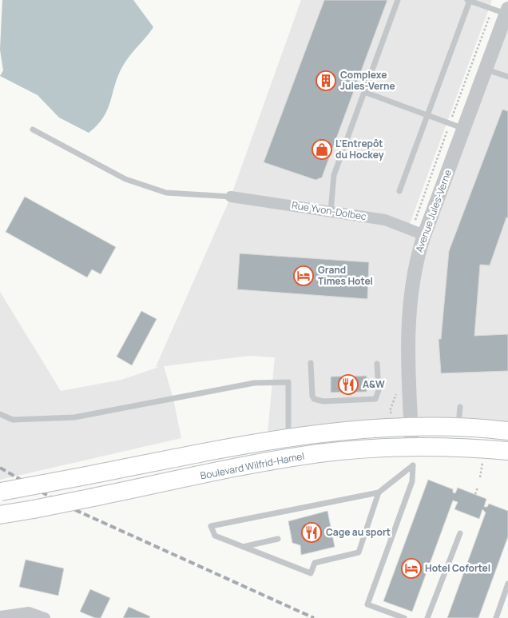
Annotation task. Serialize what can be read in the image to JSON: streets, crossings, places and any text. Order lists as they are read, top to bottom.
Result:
{
  "streets": {
    "main road": ["Boulevard Wilfrid-Hamel"],
    "street": ["Rue Yvon-Dolbec", "Avenue Jules-Verne"]
  },
  "crossings": [
    ["Rue Yvon-Dolbec", "Avenue Jules-Verne"],
    ["Avenue Jules-Verne", "Boulevard Wilfrid-Hamel"]
  ],
  "places": {
    "building": ["Complexe Jules-Verne"],
    "shop": ["L'Entrepôt du Hockey"],
    "hotel": ["Grand Times Hotel", "Hotel Cofortel"],
    "restaurant": ["A&W", "Cage au sport"]
  }
}
